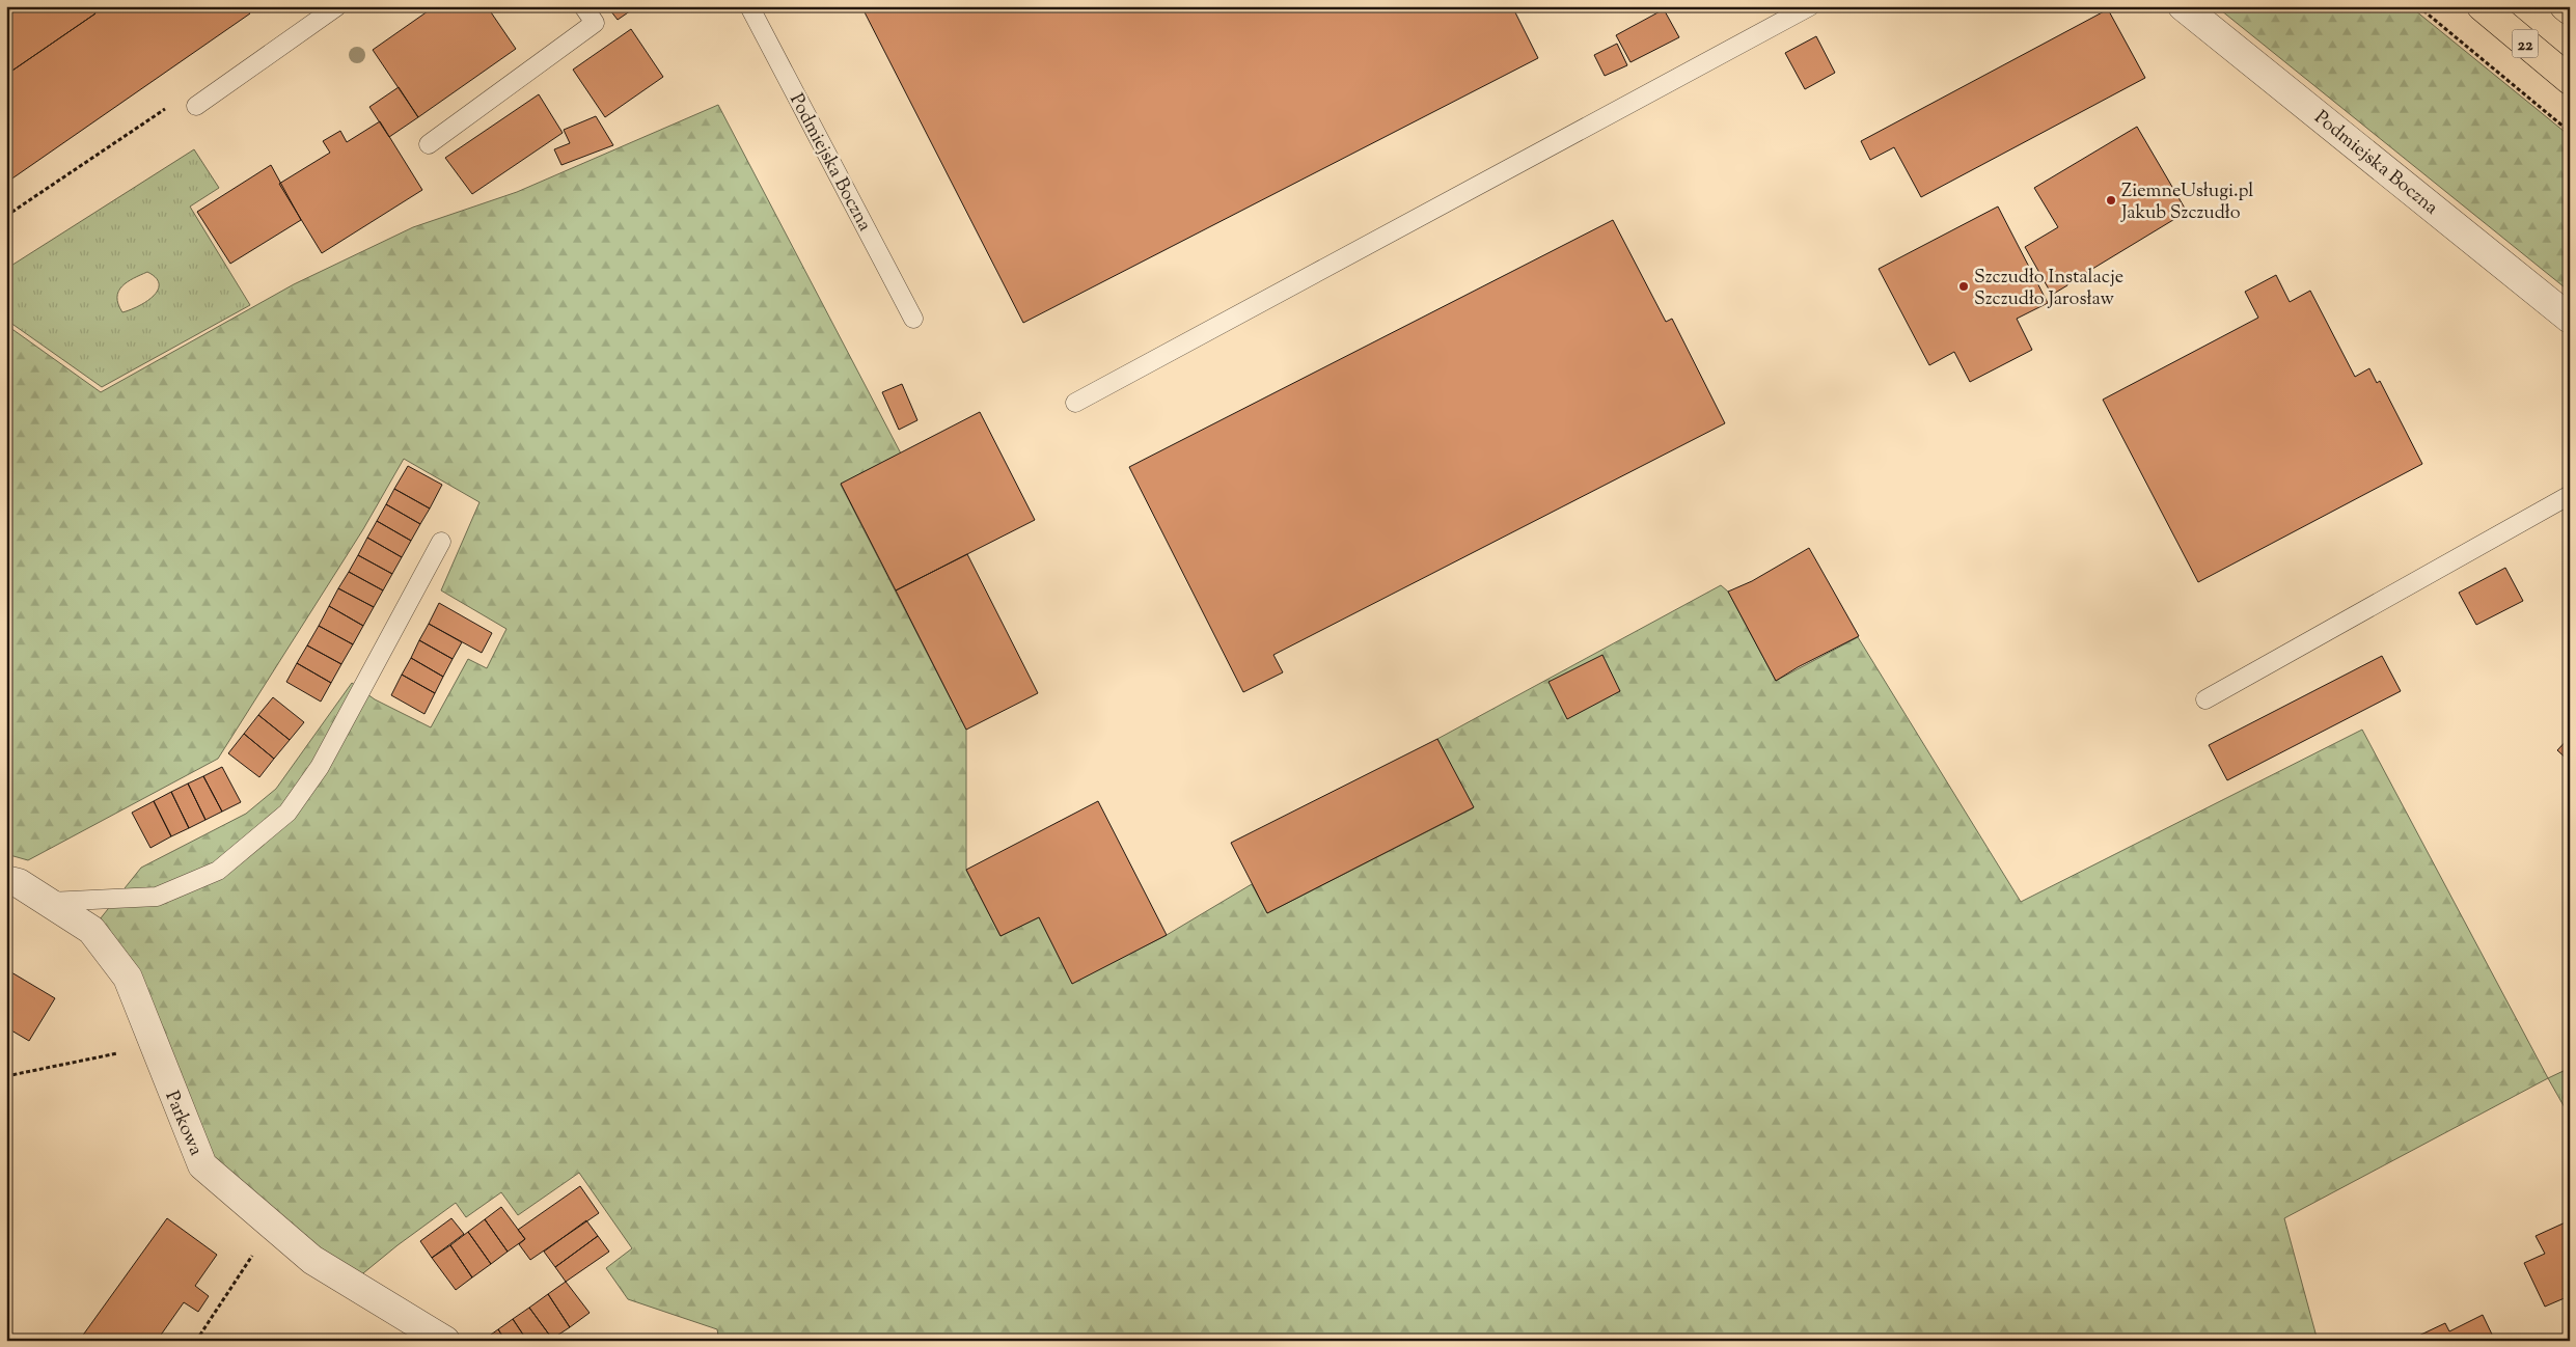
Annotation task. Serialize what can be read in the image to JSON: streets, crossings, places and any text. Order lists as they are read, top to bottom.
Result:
{
  "streets": {
    "main road": ["22"],
    "street": ["Podmiejska Boczna", "Parkowa"]
  },
  "places": ["ZiemneUsługi.pl Jakub Szczudło", "Szczudło Instalacje Szczudło Jarosław"]
}
